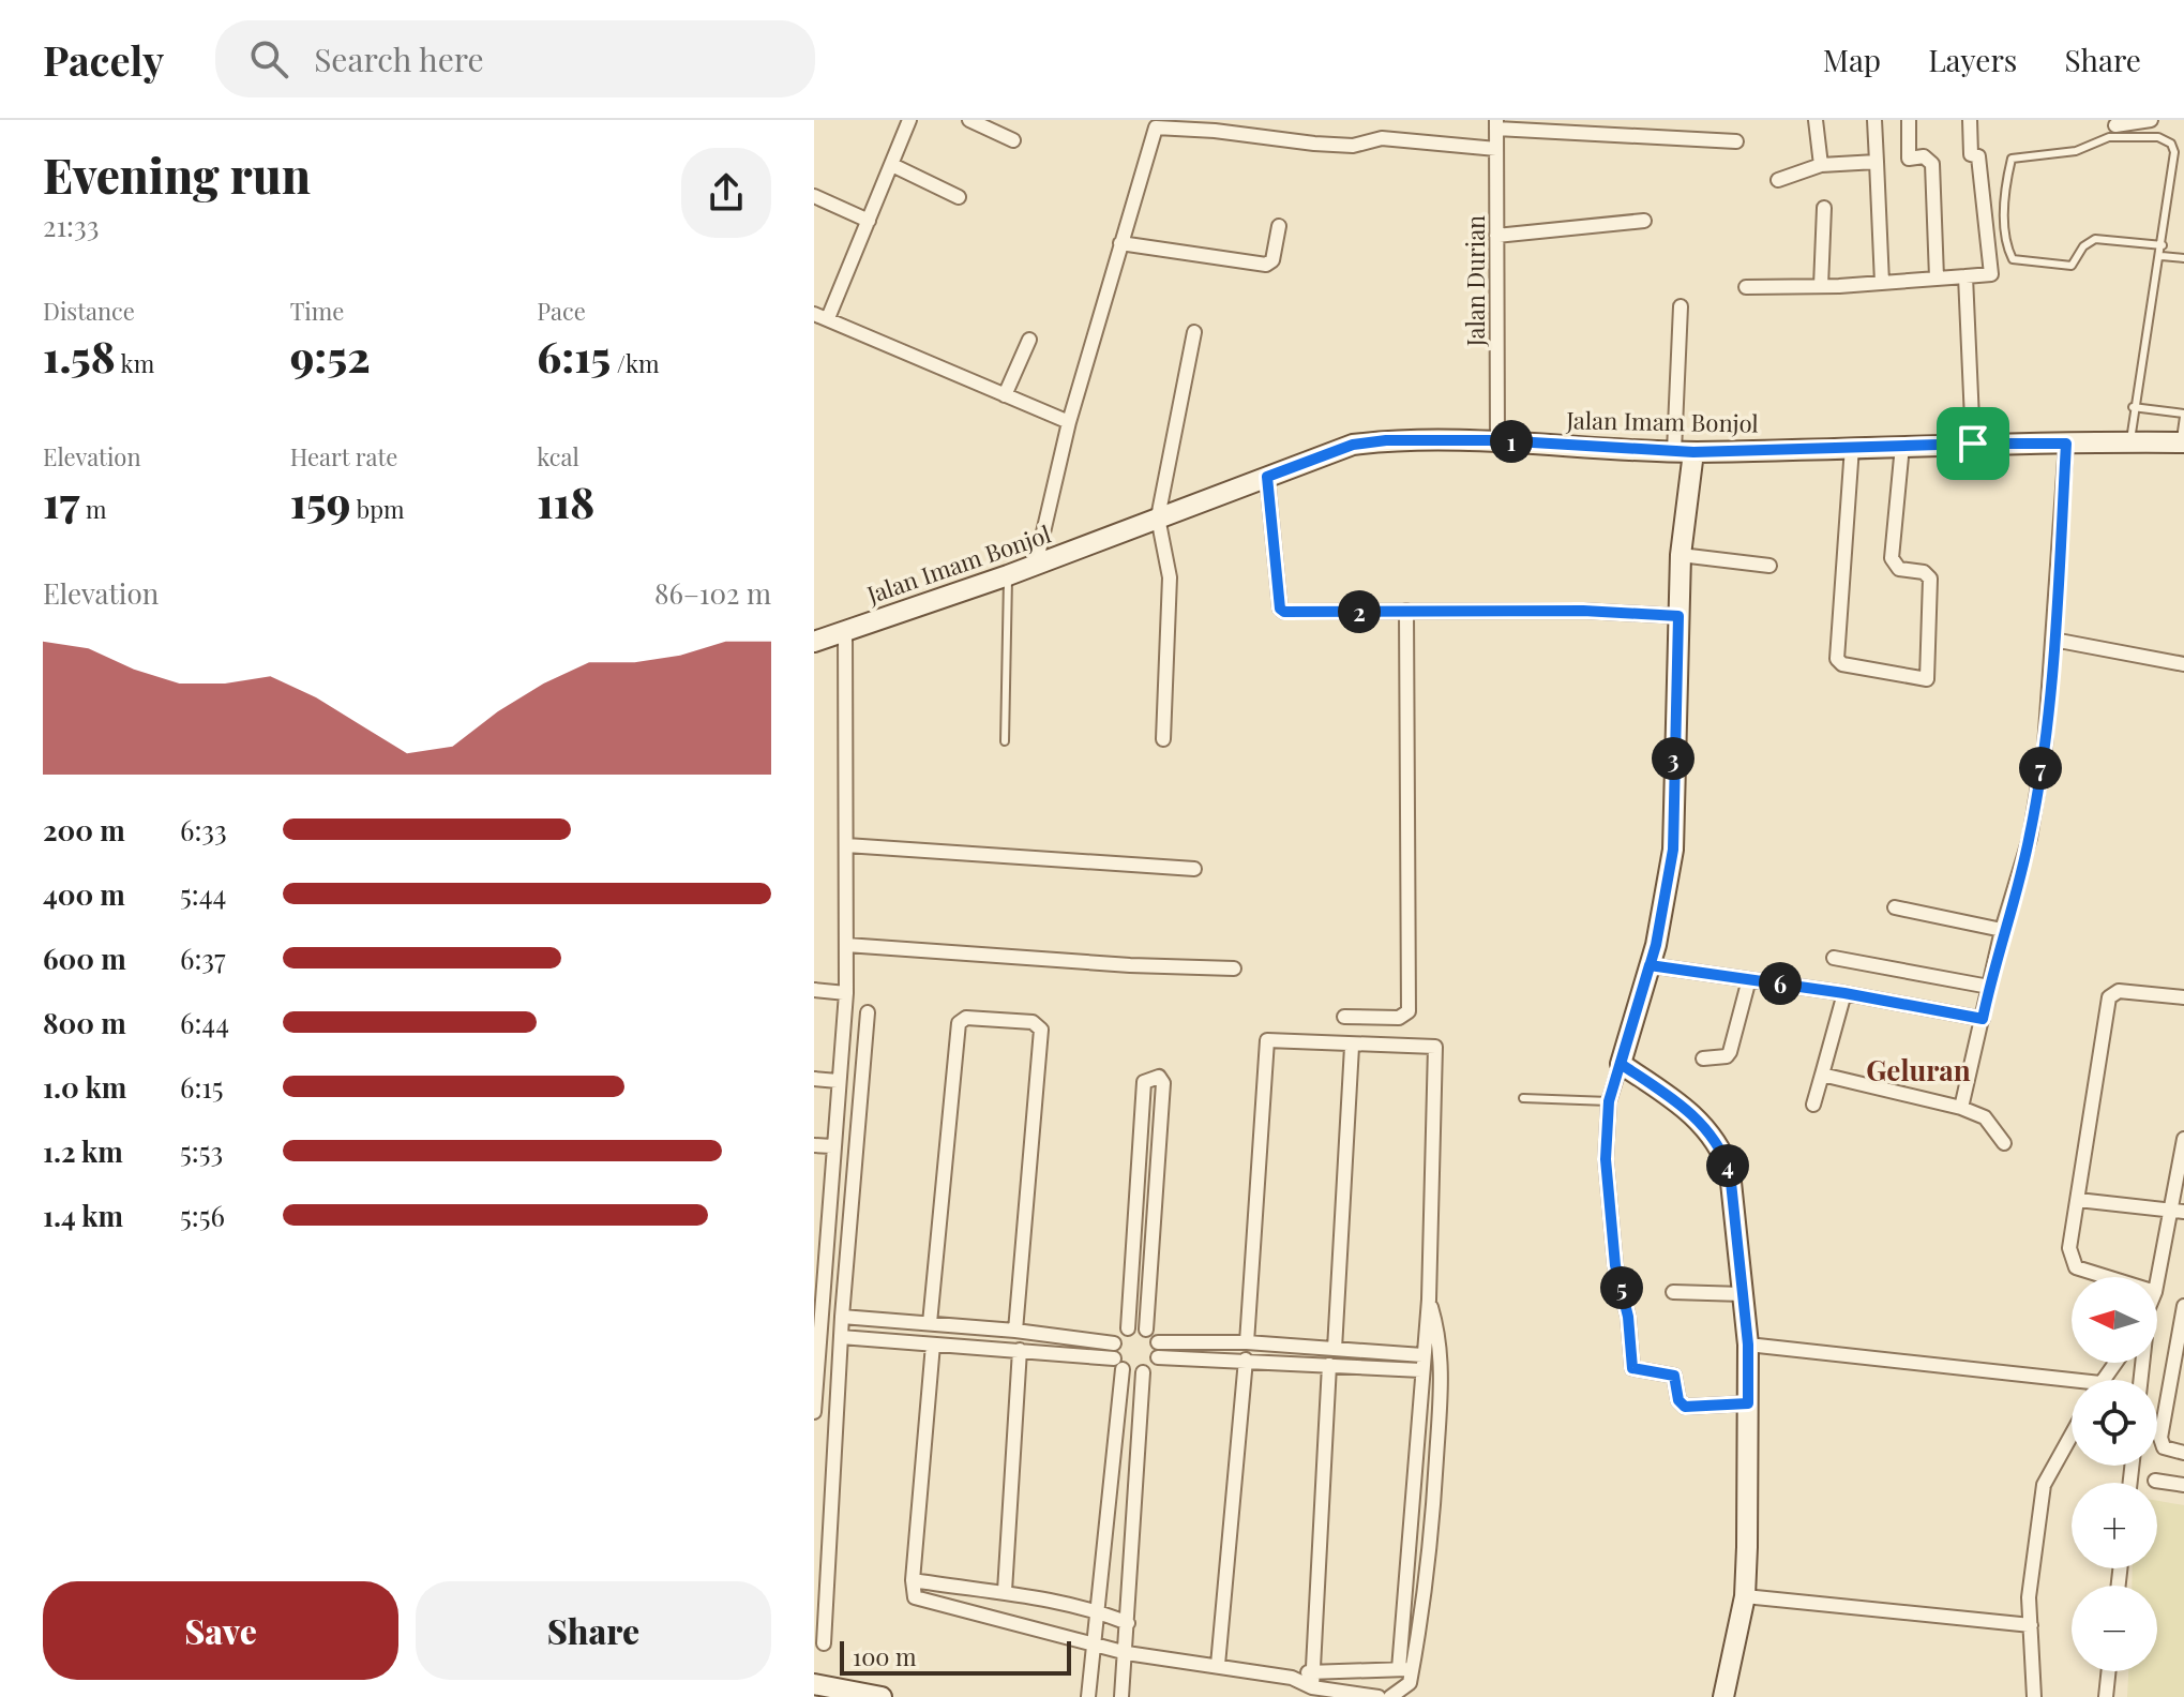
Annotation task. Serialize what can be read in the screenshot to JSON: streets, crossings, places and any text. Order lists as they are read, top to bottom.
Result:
{
  "streets": {
    "street": ["Jalan Durian", "Jalan Imam Bonjol"]
  },
  "crossings": [
    ["Jalan Durian", "Jalan Imam Bonjol"]
  ],
  "districts": ["Geluran"],
  "scale_bar": "100 m",
  "north": "left",
  "page": {
    "header": "Pacely",
    "search": "Search here",
    "nav": ["Map", "Layers", "Share"],
    "heading": ["Evening run", "21:33"],
    "stats": [
      ["Distance", "1.58 km"],
      ["Time", "9:52"],
      ["Pace", "6:15 /km"],
      ["Elevation", "17 m"],
      ["Heart rate", "159 bpm"],
      ["kcal", "118"]
    ],
    "pins": [
      "1",
      "2",
      "3",
      "7",
      "6",
      "4",
      "5"
    ],
    "chart": ["Elevation", "86–102 m"],
    "list": [
      {
        "name": "200 m",
        "note": "6:33"
      },
      {
        "name": "400 m",
        "note": "5:44"
      },
      {
        "name": "600 m",
        "note": "6:37"
      },
      {
        "name": "800 m",
        "note": "6:44"
      },
      {
        "name": "1.0 km",
        "note": "6:15"
      },
      {
        "name": "1.2 km",
        "note": "5:53"
      },
      {
        "name": "1.4 km",
        "note": "5:56"
      }
    ],
    "map_buttons": ["+", "−"],
    "buttons": ["Save", "Share"],
    "scale": "100 m"
  }
}
